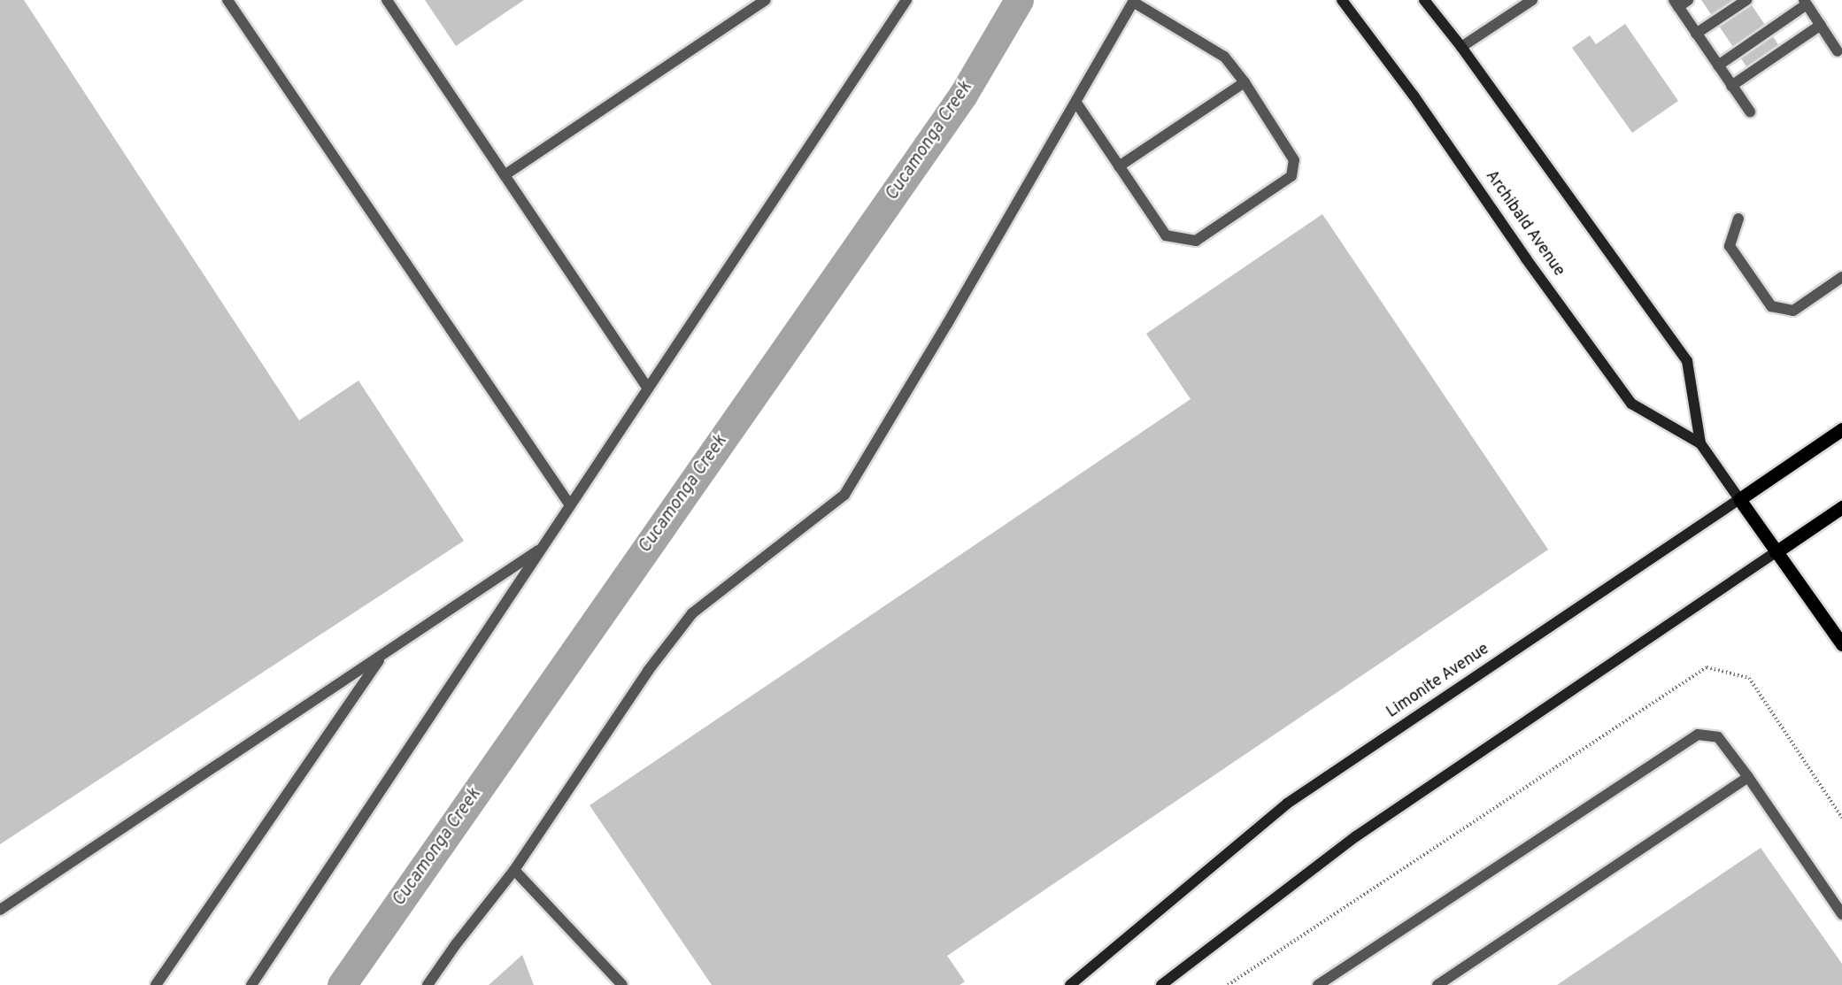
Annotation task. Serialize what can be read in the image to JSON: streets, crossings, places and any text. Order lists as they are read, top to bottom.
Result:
{
  "streets": {
    "main road": ["Archibald Avenue", "Limonite Avenue"]
  },
  "crossings": [
    ["Archibald Avenue", "Limonite Avenue"]
  ],
  "water": ["Cucamonga Creek"]
}
